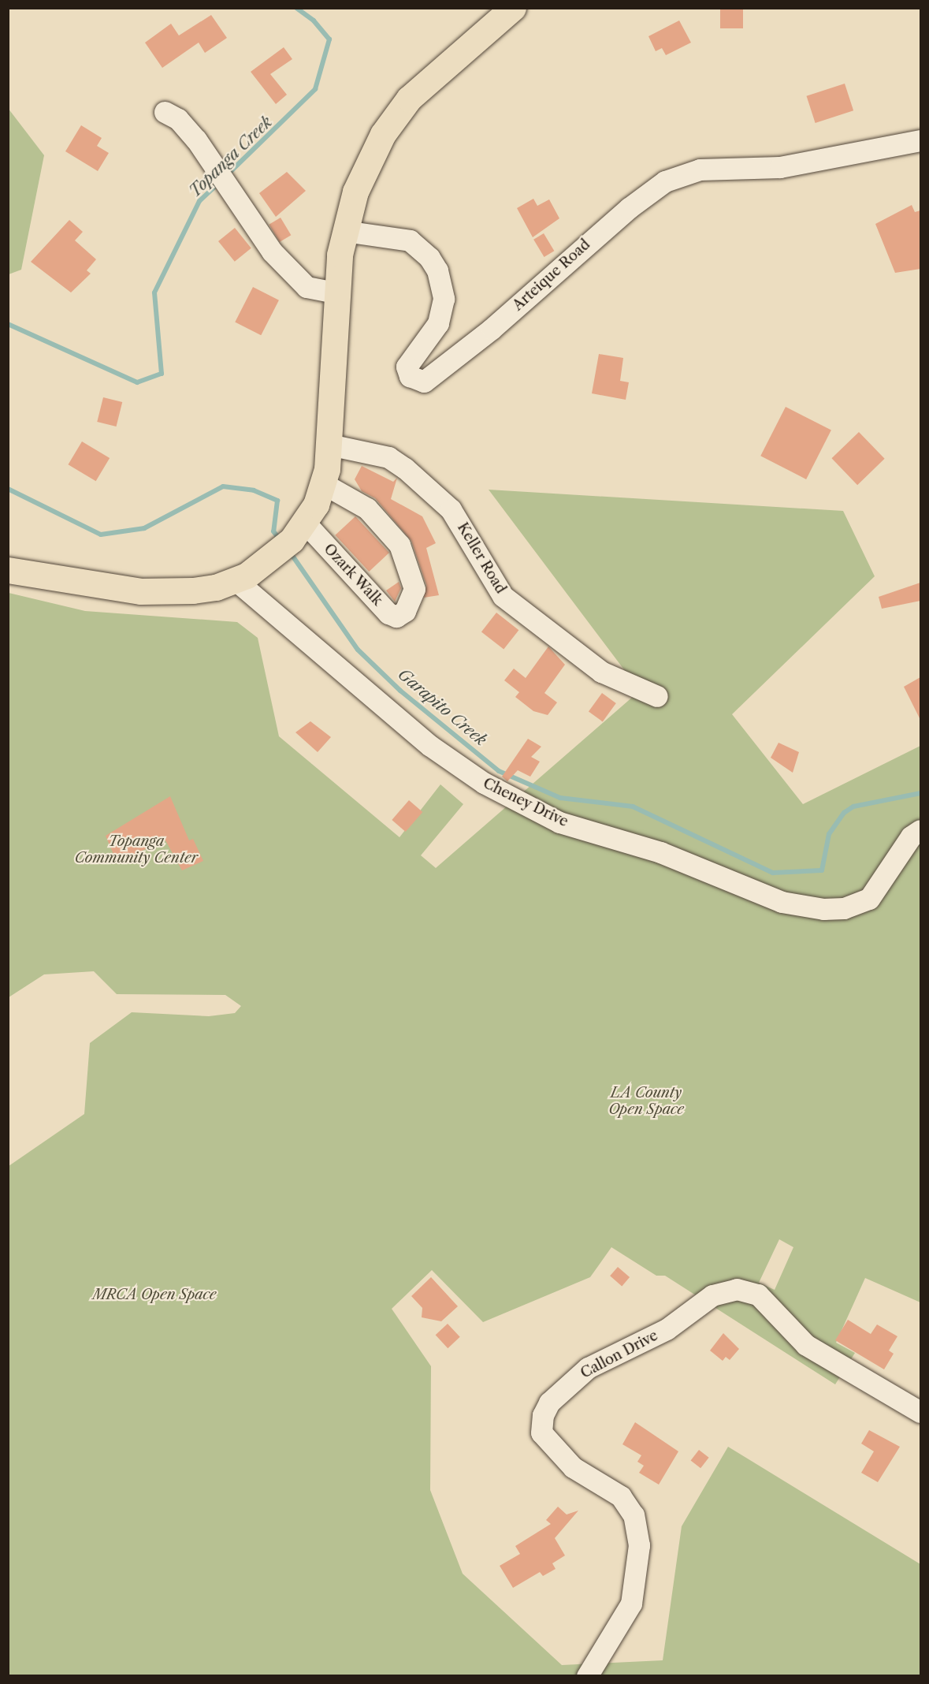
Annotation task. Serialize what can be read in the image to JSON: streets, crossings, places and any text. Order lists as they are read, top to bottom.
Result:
{
  "streets": {
    "street": [
      "Arteique Road",
      "Keller Road",
      "Ozark Walk",
      "Cheney Drive",
      "Callon Drive"
    ]
  },
  "water": ["Topanga Creek", "Garapito Creek"],
  "parks": ["Topanga Community Center", "LA County Open Space", "MRCA Open Space"]
}
